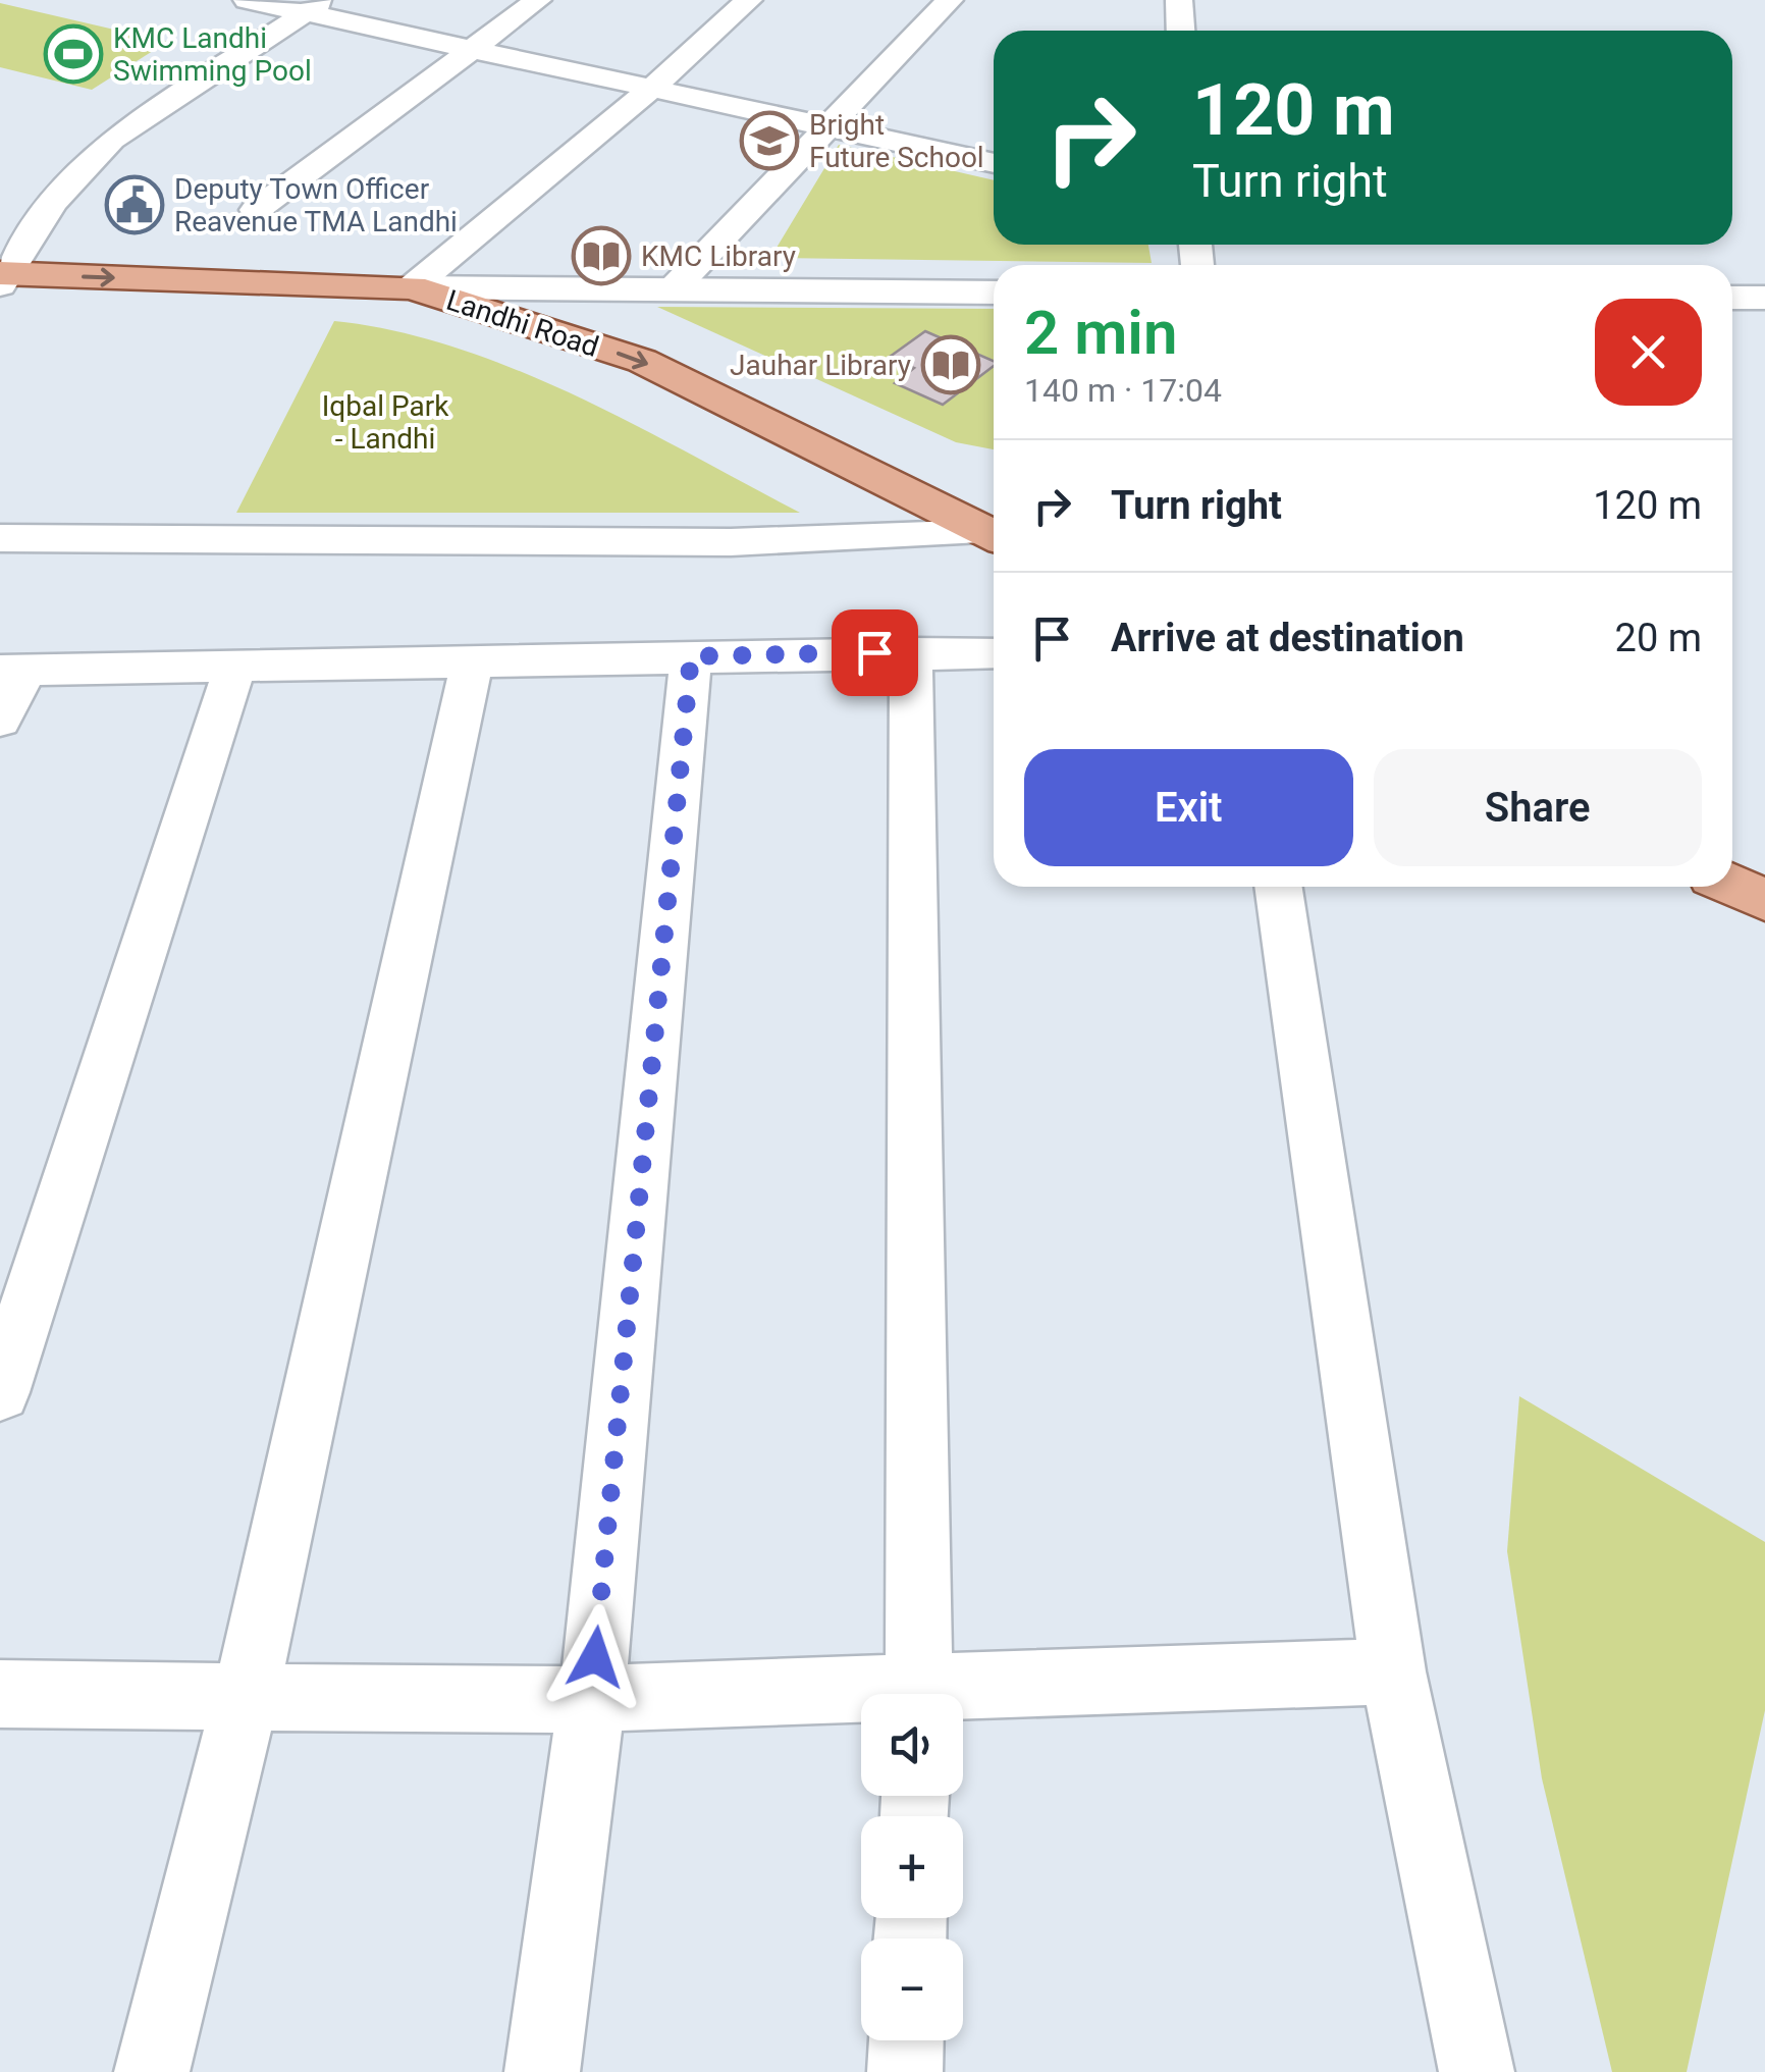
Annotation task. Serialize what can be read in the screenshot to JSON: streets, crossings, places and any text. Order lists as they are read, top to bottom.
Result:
{
  "streets": {
    "main road": ["Landhi Road"]
  },
  "one_way": ["Landhi Road"],
  "parks": ["Iqbal Park - Landhi"],
  "places": {
    "sports": ["KMC Landhi Swimming Pool"],
    "school or university": ["Bright Future School"],
    "public building": ["Deputy Town Officer Reavenue TMA Landhi"],
    "library": ["KMC Library", "Jauhar Library"]
  },
  "page": {
    "turn": ["120 m", "Turn right"],
    "heading": ["2 min", "140 m · 17:04"],
    "list": [
      {
        "name": "Turn right",
        "value": "120 m"
      },
      {
        "name": "Arrive at destination",
        "value": "20 m"
      }
    ],
    "buttons": ["Exit", "Share"],
    "map_buttons": ["+", "−"]
  }
}
